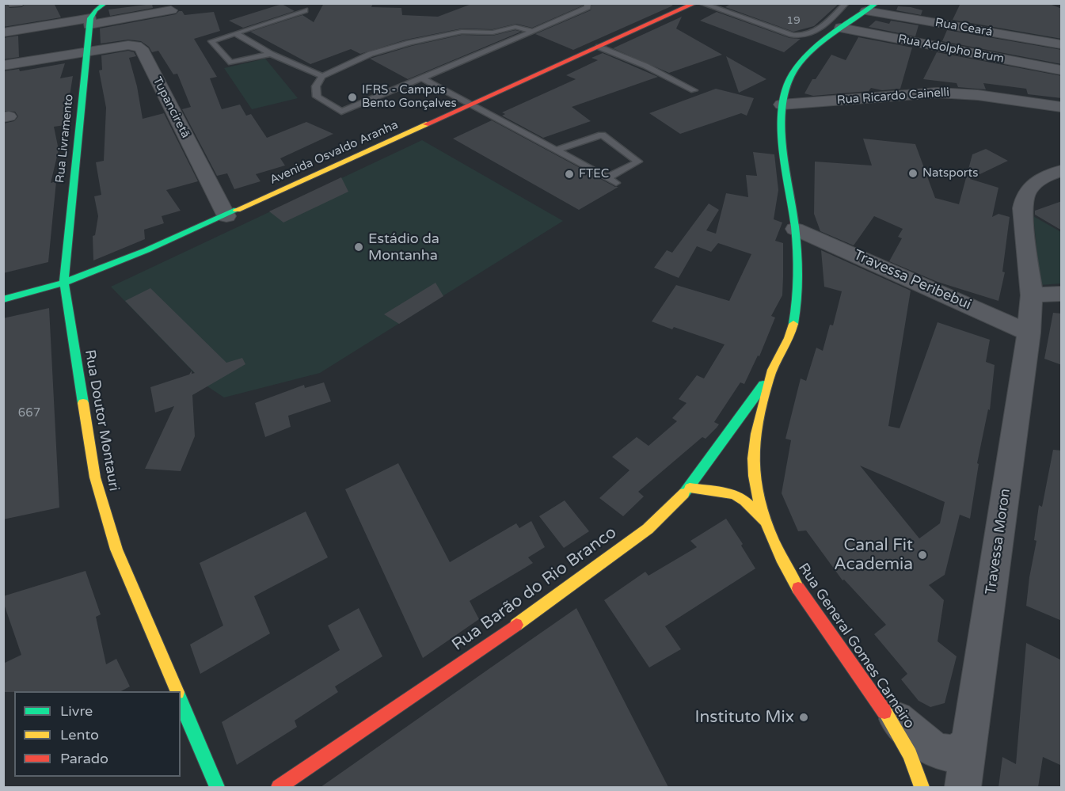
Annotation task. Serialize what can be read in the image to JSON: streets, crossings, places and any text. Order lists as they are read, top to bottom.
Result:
{
  "streets": {
    "main road": [
      "Rua Livramento",
      "Avenida Osvaldo Aranha",
      "Rua Doutor Montauri",
      "Rua Barão do Rio Branco",
      "Rua General Gomes Carneiro"
    ],
    "street": [
      "Rua Ceará",
      "Rua Adolpho Brum",
      "Rua Ricardo Cainelli",
      "Tupanciretã",
      "Travessa Peribebui",
      "Travessa Moron"
    ]
  },
  "crossings": [
    ["Rua Ceará", "Rua General Gomes Carneiro"],
    ["Rua Adolpho Brum", "Rua General Gomes Carneiro"],
    ["Rua Ricardo Cainelli", "Rua General Gomes Carneiro"],
    ["Tupanciretã", "Rua Livramento"],
    ["Tupanciretã", "Avenida Osvaldo Aranha"],
    ["Rua Livramento", "Avenida Osvaldo Aranha"],
    ["Rua Livramento", "Rua Doutor Montauri"],
    ["Avenida Osvaldo Aranha", "Rua Doutor Montauri"],
    ["Travessa Peribebui", "Travessa Moron"],
    ["Travessa Peribebui", "Rua General Gomes Carneiro"],
    ["Rua Barão do Rio Branco", "Rua General Gomes Carneiro"]
  ],
  "places": [
    "IFRS - Campus Bento Gonçalves",
    "Natsports",
    "FTEC",
    "Estádio da Montanha",
    "Canal Fit Academia",
    "Instituto Mix"
  ],
  "house_numbers": ["19", "667"],
  "legend": ["Livre", "Lento", "Parado"]
}
